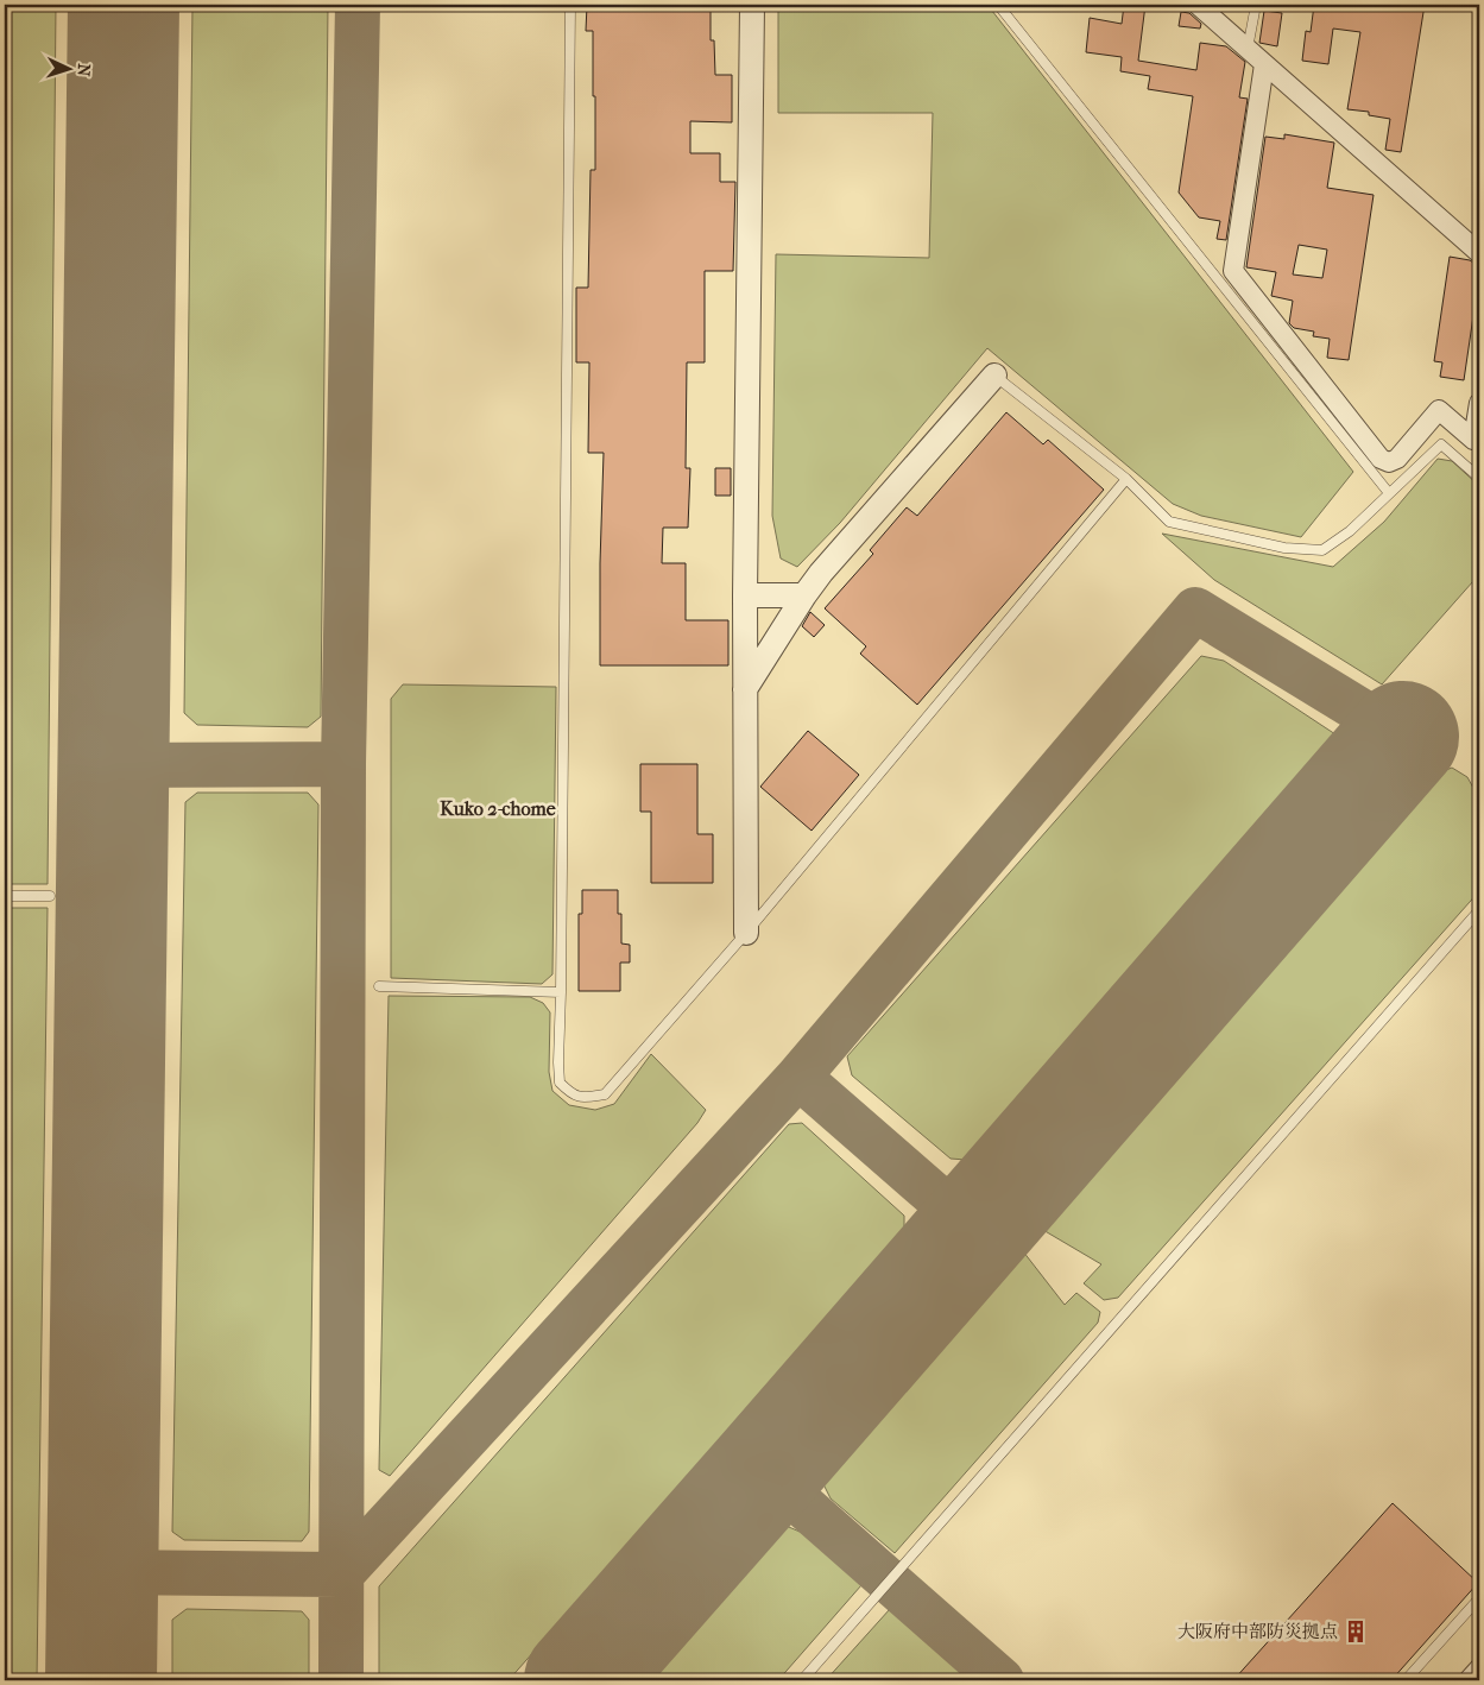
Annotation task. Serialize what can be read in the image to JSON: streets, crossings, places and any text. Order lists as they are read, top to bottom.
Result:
{
  "districts": ["Kuko 2-chome"],
  "places": {
    "building": ["大阪府中部防災拠点"]
  },
  "north": "right"
}
